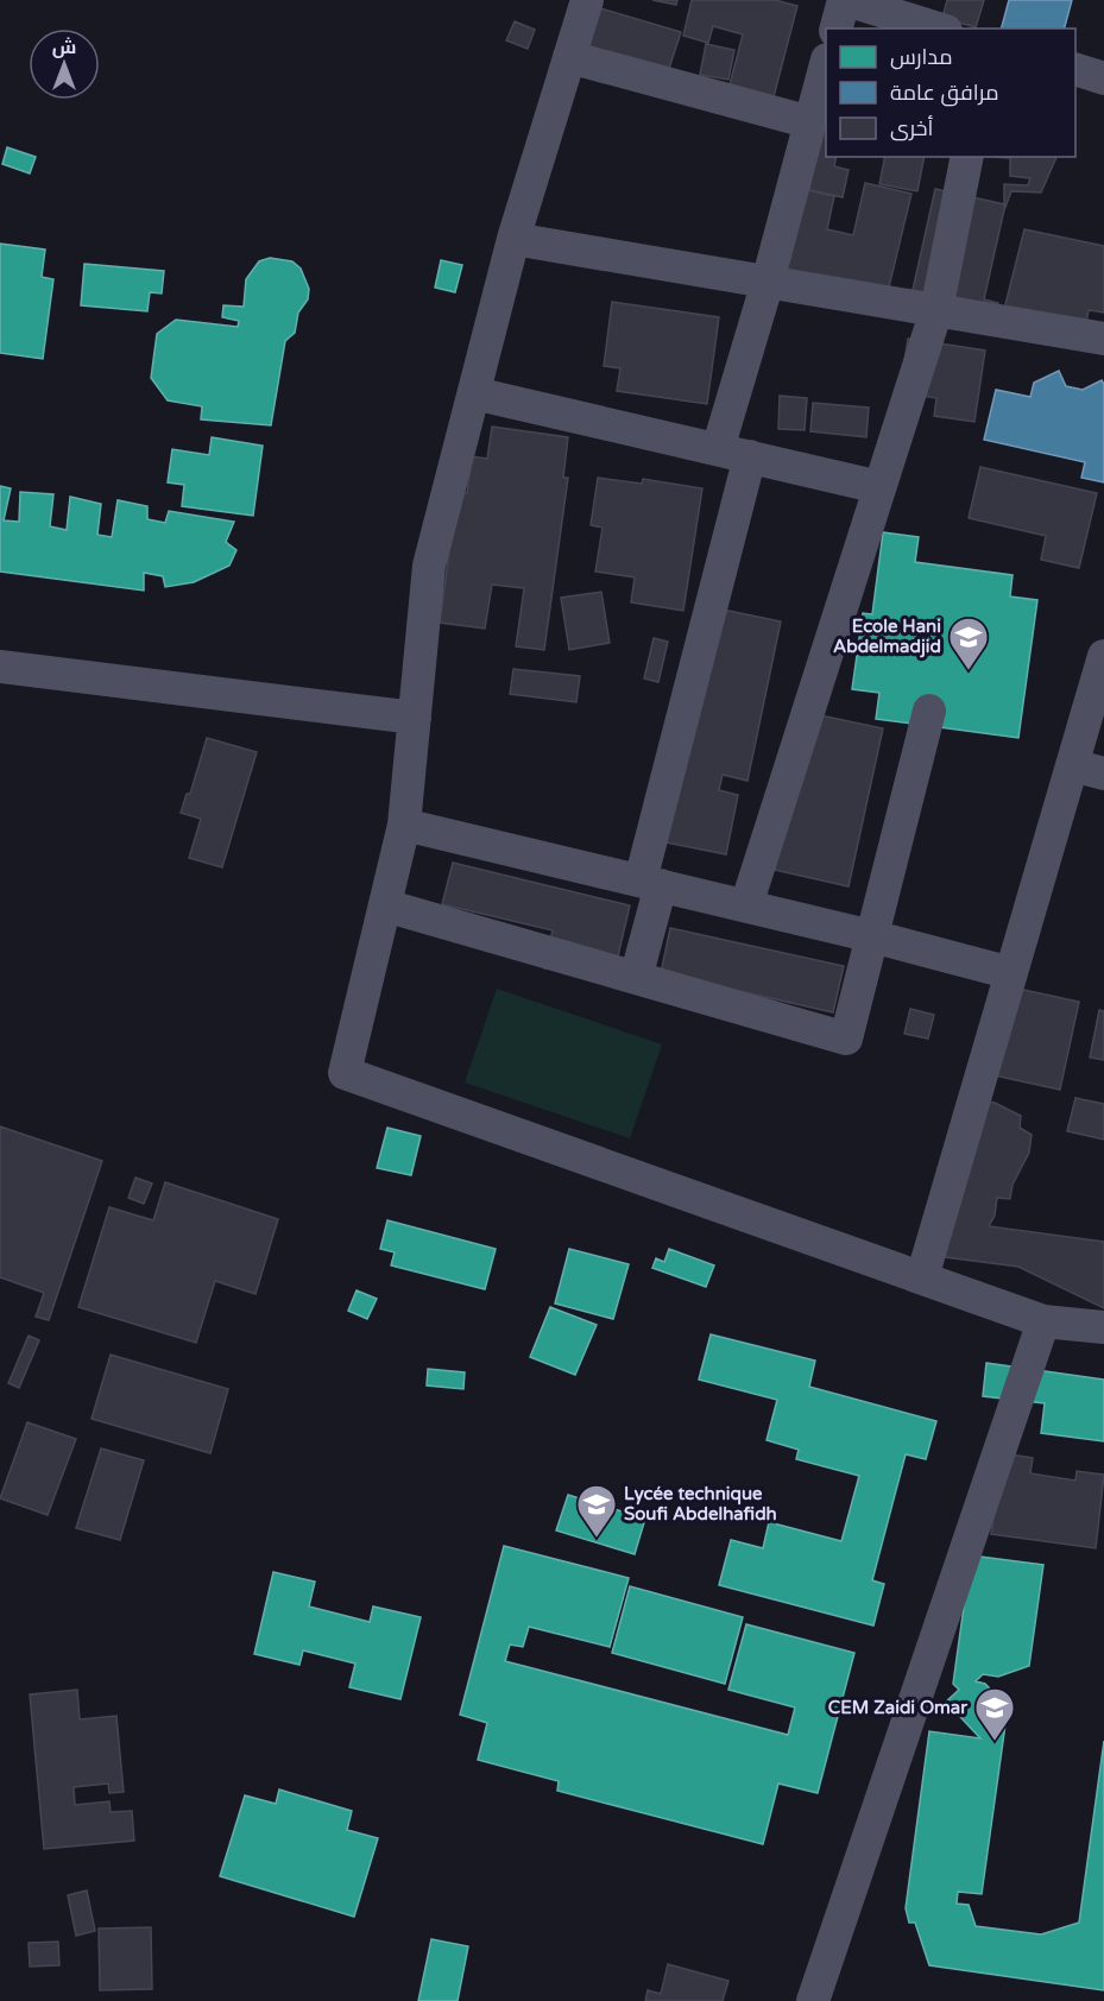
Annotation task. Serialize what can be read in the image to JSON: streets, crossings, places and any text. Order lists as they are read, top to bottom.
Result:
{
  "places": {
    "school or university": ["Ecole Hani Abdelmadjid", "Lycée technique Soufi Abdelhafidh", "CEM Zaidi Omar"]
  },
  "legend": ["مدارس", "مرافق عامة", "أخرى"],
  "north": "top"
}
